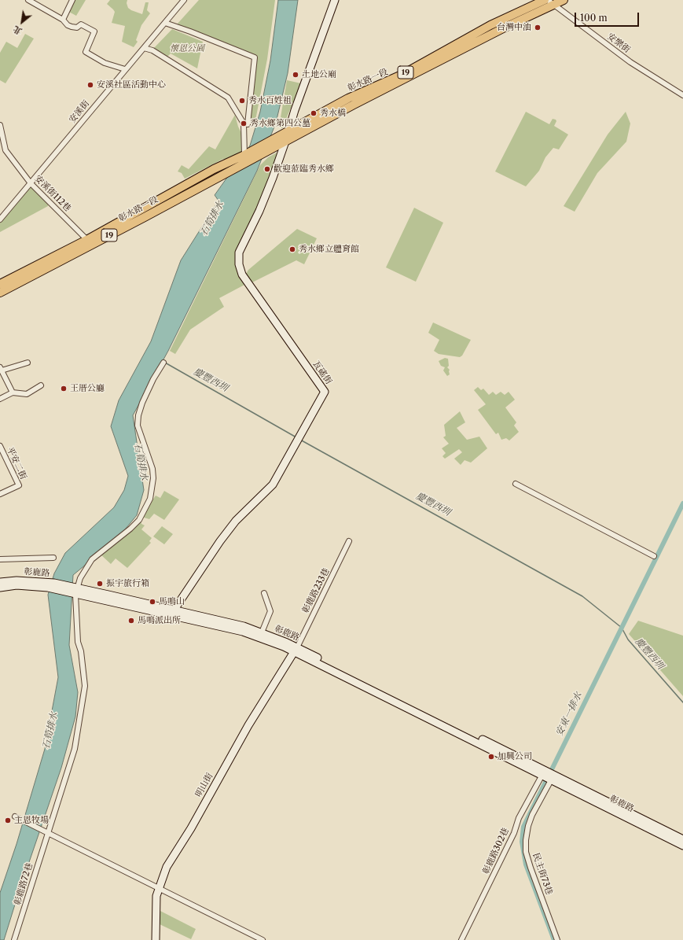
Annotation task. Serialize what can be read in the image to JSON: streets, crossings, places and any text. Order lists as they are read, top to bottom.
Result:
{
  "streets": {
    "main road": [
      "19",
      "彰水路一段",
      "瓦磘街",
      "彰鹿路",
      "明山街"
    ],
    "street": [
      "安樂街",
      "安溪街",
      "安溪街112巷",
      "平安二街",
      "彰鹿路233巷",
      "彰鹿路302巷",
      "民主街73巷",
      "彰鹿路72巷"
    ]
  },
  "crossings": [
    ["安樂街", "彰水路一段"],
    ["彰水路一段", "安溪街112巷"],
    ["彰水路一段", "瓦磘街"],
    ["安溪街", "安溪街112巷"],
    ["瓦磘街", "彰鹿路"],
    ["彰鹿路", "彰鹿路233巷"],
    ["彰鹿路", "明山街"],
    ["彰鹿路", "彰鹿路302巷"],
    ["彰鹿路", "民主街73巷"],
    ["彰鹿路", "彰鹿路72巷"],
    ["彰鹿路233巷", "明山街"]
  ],
  "water": ["石筍排水", "慶豐西圳", "安東一排水"],
  "parks": ["懷恩公園"],
  "places": [
    "台灣中油",
    "土地公廟",
    "安溪社區活動中心",
    "秀水百姓祖",
    "秀水橋",
    "秀水鄉第四公墓",
    "歡迎蒞臨秀水鄉",
    "秀水鄉立體育館",
    "王厝公廳",
    "振宇旅行箱",
    "馬鳴山",
    "馬鳴派出所",
    "加興公司",
    "主恩牧場"
  ],
  "scale_bar": "100 m",
  "north": "bottom left"
}
